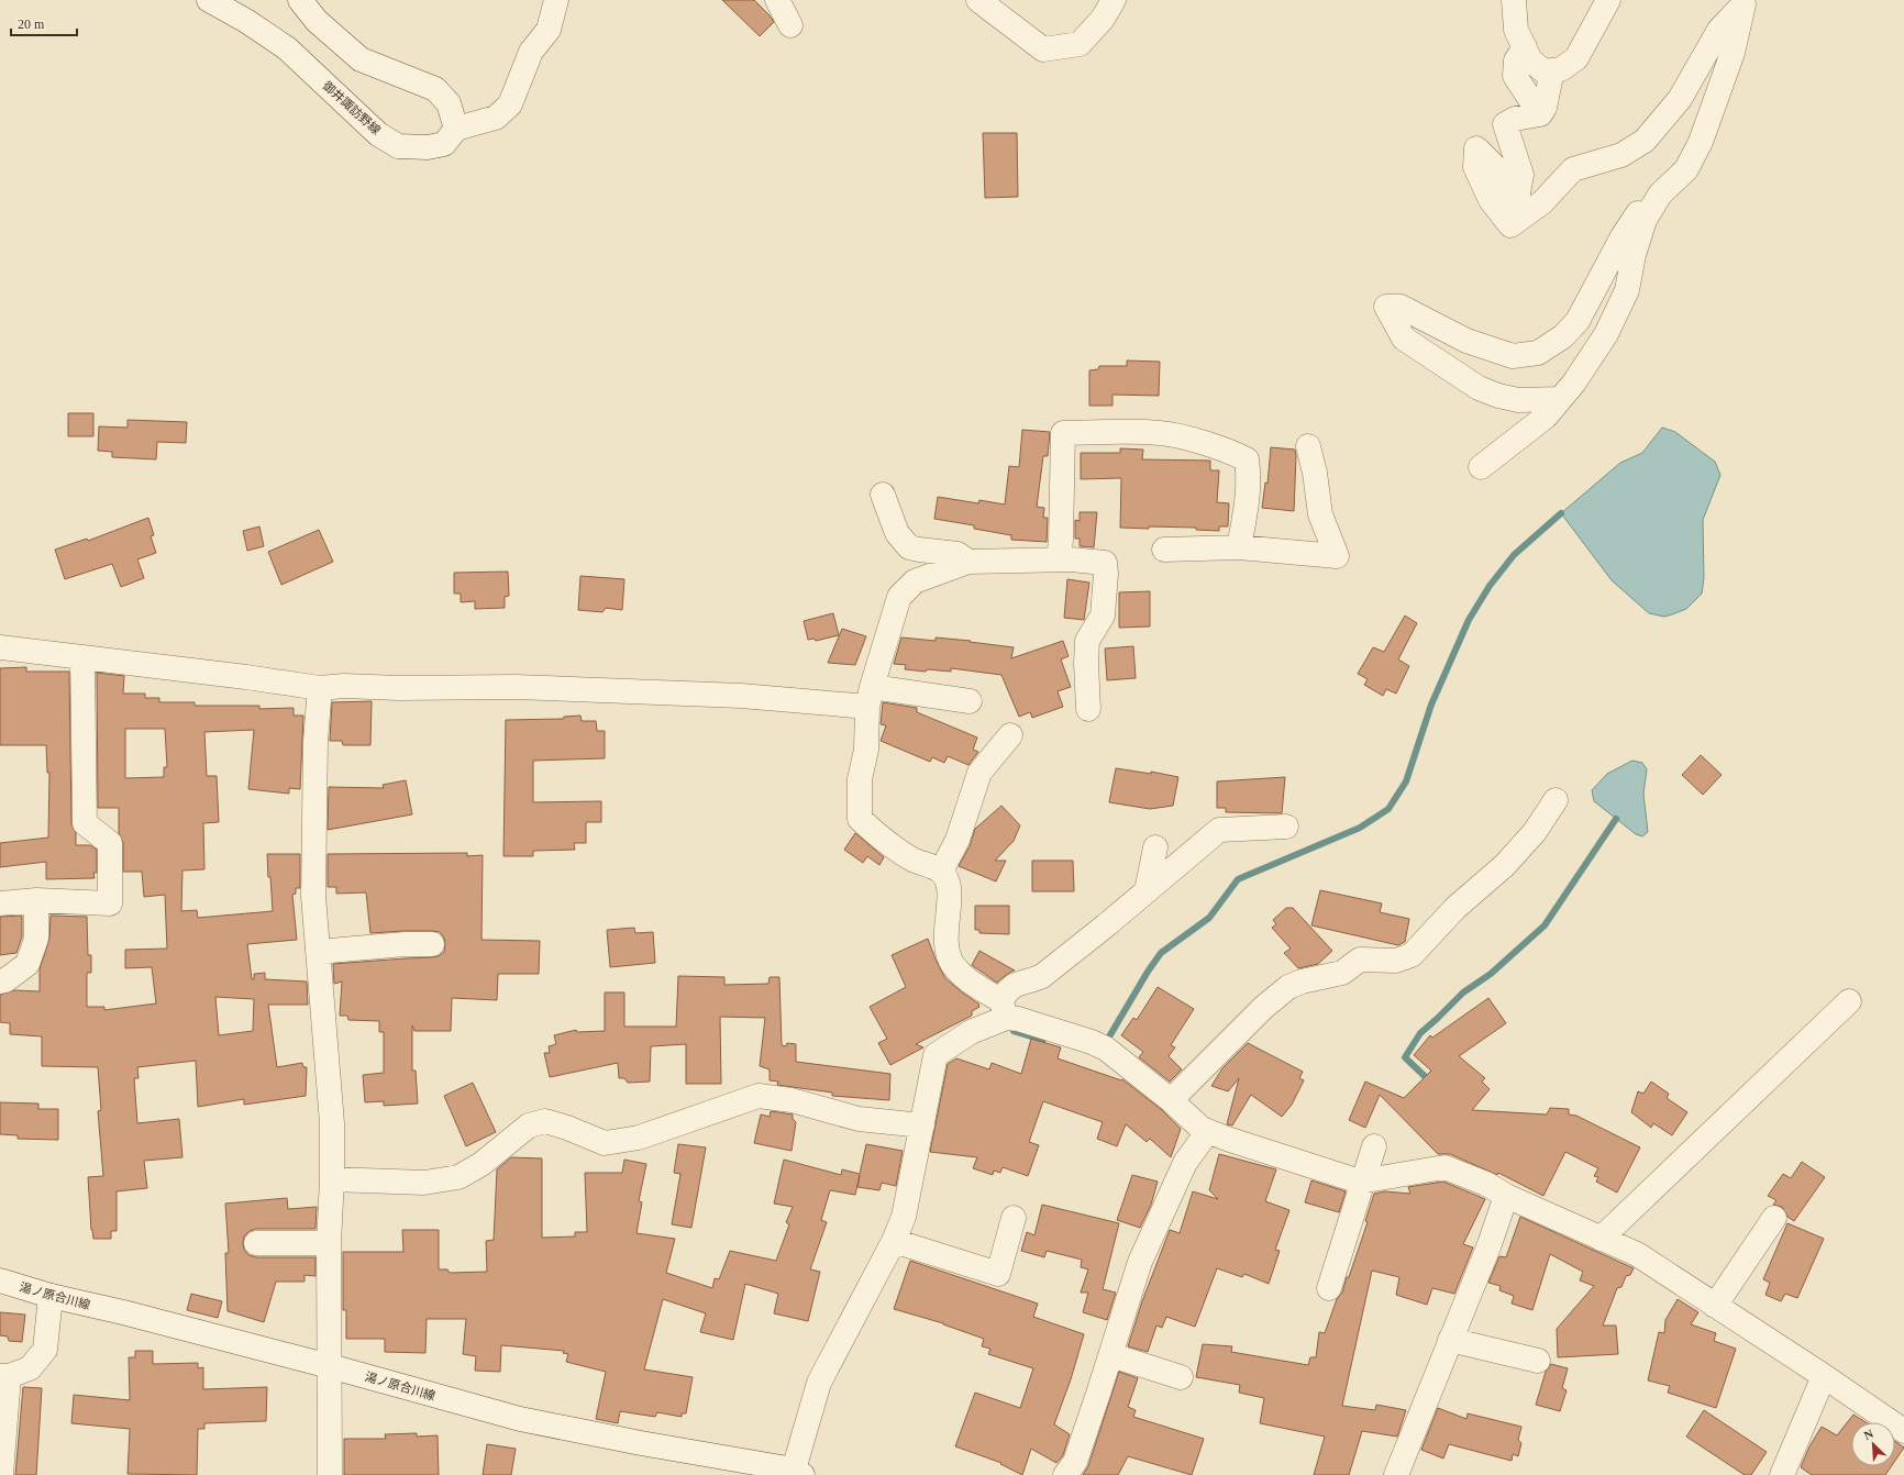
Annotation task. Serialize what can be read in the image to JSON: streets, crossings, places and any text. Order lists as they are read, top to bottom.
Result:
{
  "streets": {
    "street": ["御井諏訪野線", "湯ノ原合川線"]
  },
  "scale_bar": "20 m",
  "north": "top left"
}
